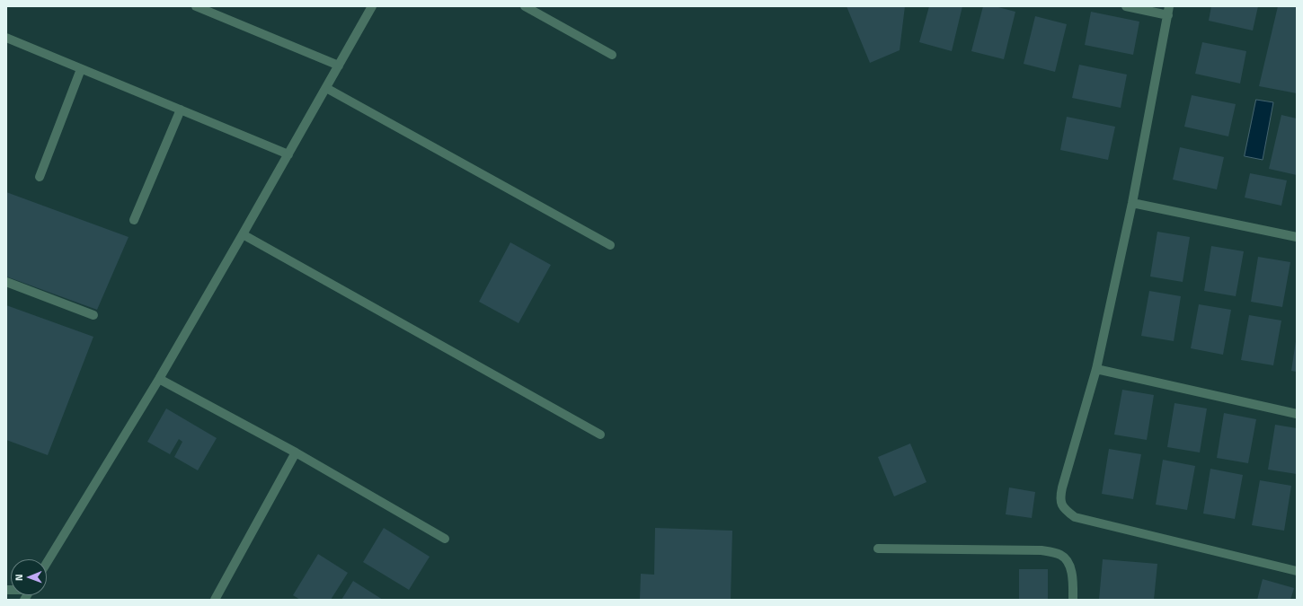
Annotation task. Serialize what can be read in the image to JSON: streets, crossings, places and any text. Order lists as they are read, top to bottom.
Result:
{
  "north": "left"
}
